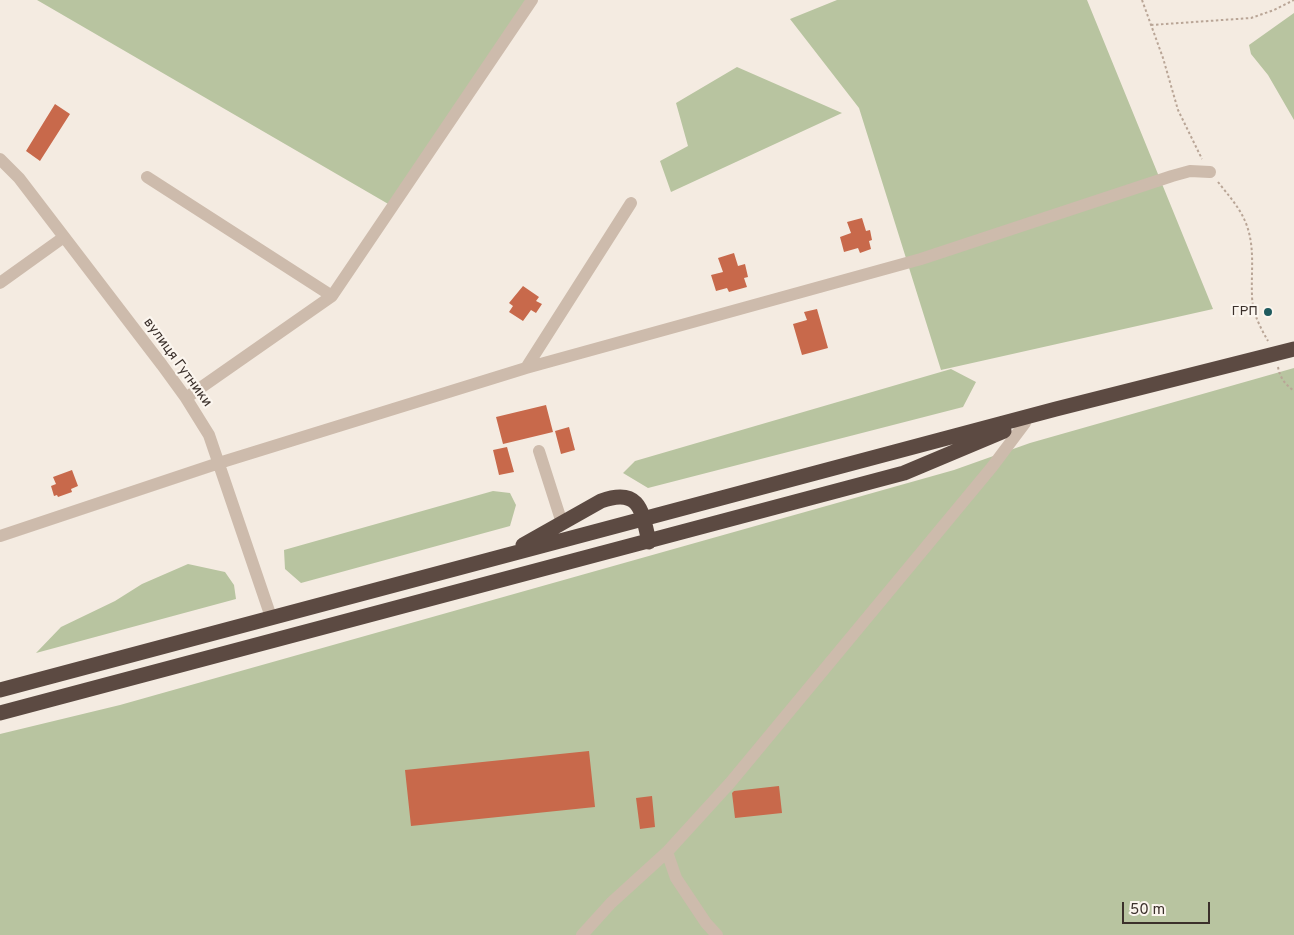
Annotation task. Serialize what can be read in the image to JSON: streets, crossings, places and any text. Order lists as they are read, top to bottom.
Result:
{
  "streets": {
    "street": ["вулиця Гутники"]
  },
  "places": ["ГРП"],
  "scale_bar": "50 m"
}
